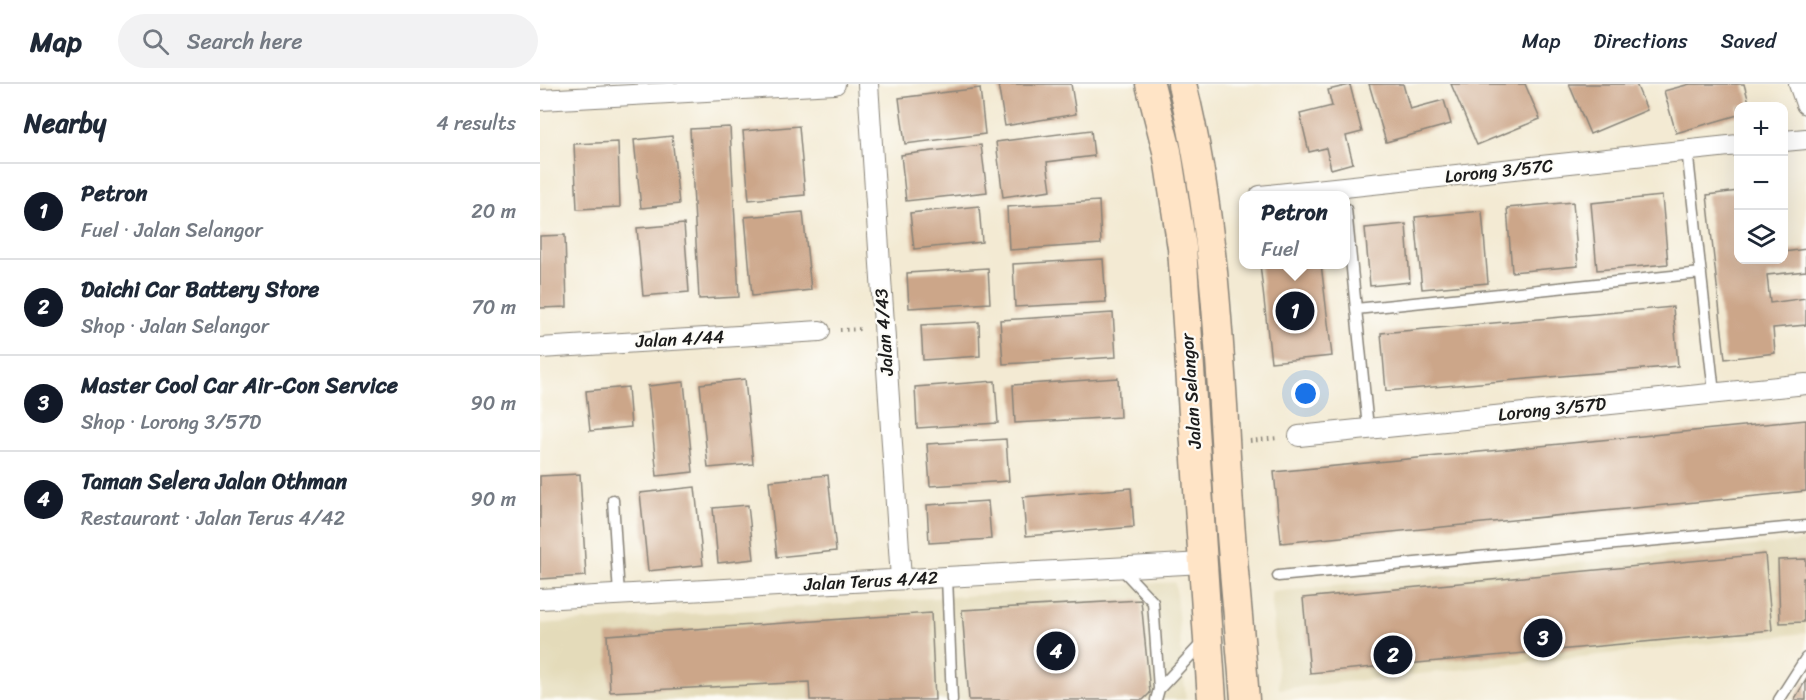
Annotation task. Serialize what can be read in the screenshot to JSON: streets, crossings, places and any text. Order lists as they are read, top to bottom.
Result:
{
  "streets": {
    "main road": ["Jalan Selangor"],
    "street": [
      "Lorong 3/57C",
      "Jalan 4/43",
      "Jalan 4/44",
      "Lorong 3/57D",
      "Jalan Terus 4/42"
    ]
  },
  "crossings": [
    ["Jalan 4/43", "Jalan Terus 4/42"],
    ["Jalan Selangor", "Jalan Terus 4/42"]
  ],
  "page": {
    "header": "Map",
    "search": "Search here",
    "nav": ["Map", "Directions", "Saved"],
    "heading": ["Nearby", "4 results"],
    "map_buttons": ["+", "−"],
    "list": [
      {
        "mark": "1",
        "name": "Petron",
        "note": "Fuel · Jalan Selangor",
        "value": "20 m"
      },
      {
        "mark": "2",
        "name": "Daichi Car Battery Store",
        "note": "Shop · Jalan Selangor",
        "value": "70 m"
      },
      {
        "mark": "3",
        "name": "Master Cool Car Air-Con Service",
        "note": "Shop · Lorong 3/57D",
        "value": "90 m"
      },
      {
        "mark": "4",
        "name": "Taman Selera Jalan Othman",
        "note": "Restaurant · Jalan Terus 4/42",
        "value": "90 m"
      }
    ],
    "popup": ["Petron", "Fuel"],
    "pins": [
      "1",
      "3",
      "4",
      "2"
    ]
  }
}
